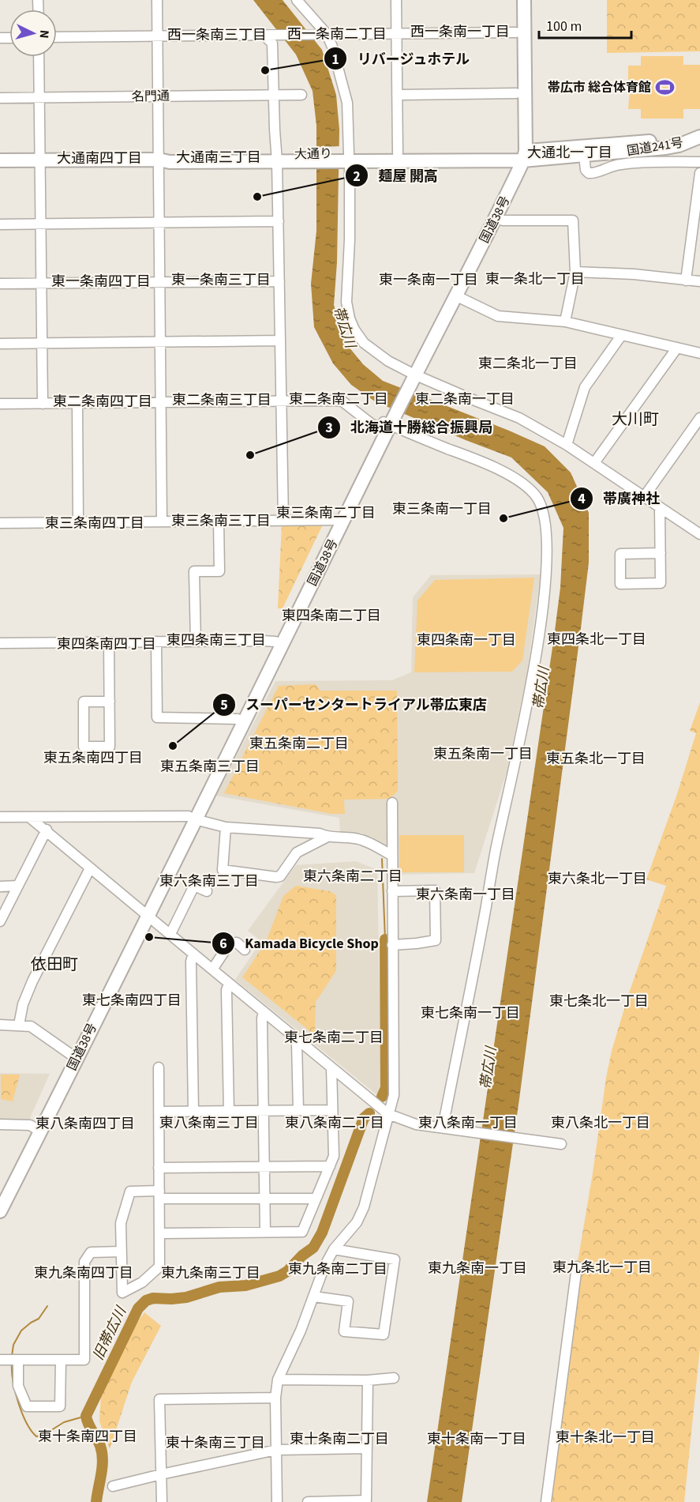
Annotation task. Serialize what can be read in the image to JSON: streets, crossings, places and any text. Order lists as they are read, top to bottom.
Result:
{
  "streets": {
    "highway": ["国道241号", "大通り", "国道38号"],
    "street": ["名門通"]
  },
  "crossings": [
    ["国道241号", "大通り"],
    ["国道241号", "国道38号"],
    ["大通り", "国道38号"]
  ],
  "districts": [
    "西一条南一丁目",
    "西一条南二丁目",
    "西一条南三丁目",
    "大通北一丁目",
    "大通南三丁目",
    "大通南四丁目",
    "東一条北一丁目",
    "東一条南三丁目",
    "東一条南一丁目",
    "東一条南四丁目",
    "東二条北一丁目",
    "東二条南二丁目",
    "東二条南一丁目",
    "東二条南三丁目",
    "東二条南四丁目",
    "大川町",
    "東三条南一丁目",
    "東三条南二丁目",
    "東三条南三丁目",
    "東三条南四丁目",
    "東四条南二丁目",
    "東四条北一丁目",
    "東四条南三丁目",
    "東四条南一丁目",
    "東四条南四丁目",
    "東五条南二丁目",
    "東五条南一丁目",
    "東五条南四丁目",
    "東五条北一丁目",
    "東五条南三丁目",
    "東六条南二丁目",
    "東六条北一丁目",
    "東六条南三丁目",
    "東六条南一丁目",
    "依田町",
    "東七条南四丁目",
    "東七条北一丁目",
    "東七条南一丁目",
    "東七条南二丁目",
    "東八条南三丁目",
    "東八条南二丁目",
    "東八条南一丁目",
    "東八条北一丁目",
    "東八条南四丁目",
    "東九条北一丁目",
    "東九条南一丁目",
    "東九条南二丁目",
    "東九条南四丁目",
    "東九条南三丁目",
    "東十条南四丁目",
    "東十条北一丁目",
    "東十条南二丁目",
    "東十条南一丁目",
    "東十条南三丁目"
  ],
  "water": ["帯広川", "旧帯広川"],
  "places": {
    "other": [
      "リバージュホテル",
      "麺屋 開高",
      "北海道十勝総合振興局",
      "帯廣神社",
      "スーパーセンタートライアル帯広東店",
      "Kamada Bicycle Shop"
    ],
    "sports": ["帯広市 総合体育館"]
  },
  "scale_bar": "100 m",
  "north": "right"
}
